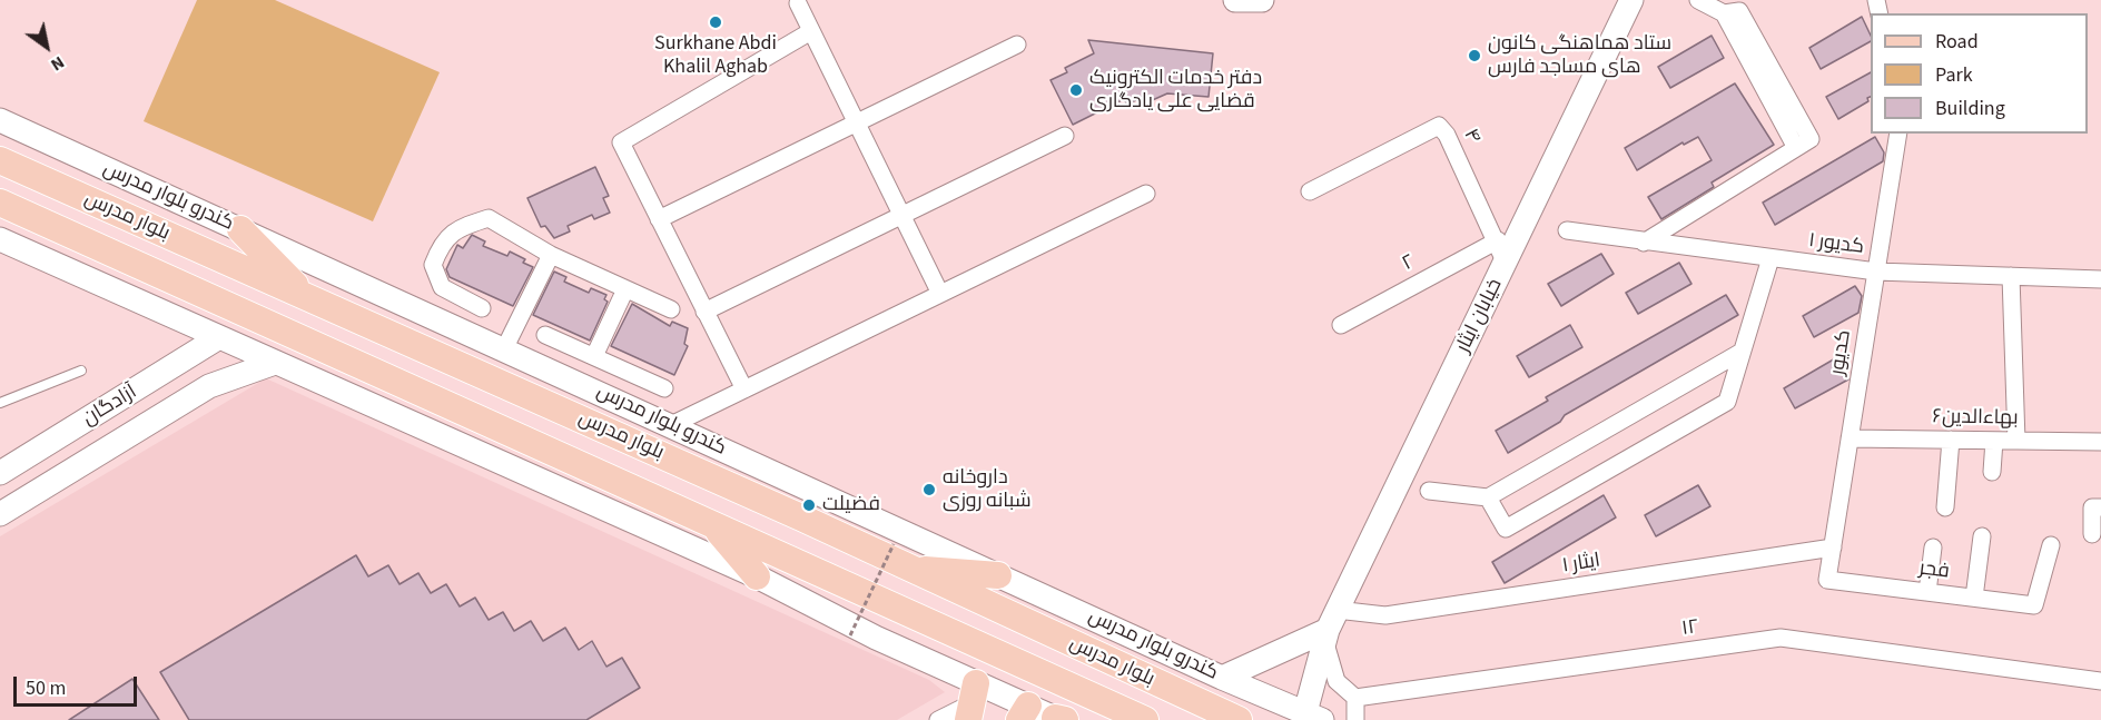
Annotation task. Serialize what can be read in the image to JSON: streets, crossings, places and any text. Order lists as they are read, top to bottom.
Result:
{
  "streets": {
    "main road": [
      "کندرو بلوار مدرس",
      "بلوار مدرس",
      "خیابان ایثار",
      "آزادگان"
    ],
    "street": [
      "۴",
      "کدیور ۱",
      "۲",
      "کدیور",
      "۶بهاءالدين",
      "ایثار ۱",
      "فجر",
      "۱۲"
    ]
  },
  "crossings": [
    ["۴", "۲"],
    ["۴", "خیابان ایثار"],
    ["کندرو بلوار مدرس", "خیابان ایثار"],
    ["کدیور ۱", "کدیور"],
    ["خیابان ایثار", "ایثار ۱"],
    ["کدیور", "۶بهاءالدين"],
    ["کدیور", "ایثار ۱"],
    ["کدیور", "فجر"]
  ],
  "places": [
    "Surkhane Abdi Khalil Aghab",
    "ستاد هماهنگی کانون های مساجد فارس",
    "دفتر خدمات الکترونیک قضایی علی یادگاری",
    "داروخانه شبانه روزی",
    "فضیلت"
  ],
  "legend": ["Road", "Park", "Building"],
  "scale_bar": "50 m",
  "north": "bottom right"
}
